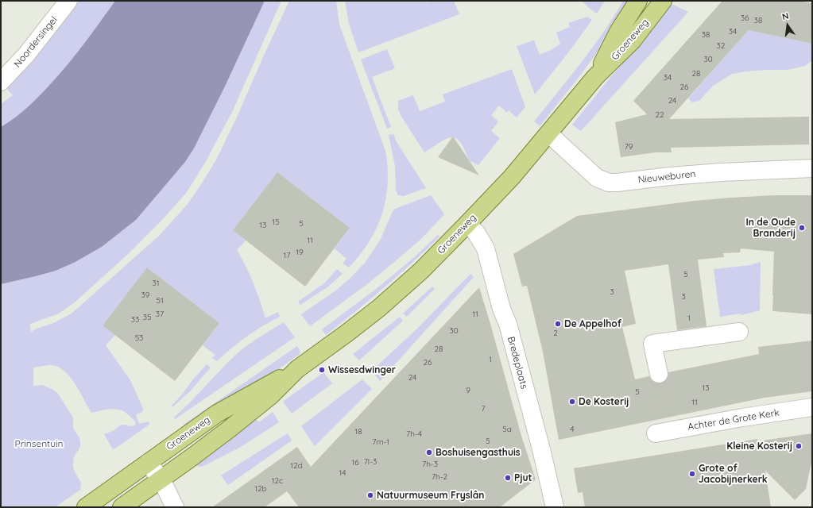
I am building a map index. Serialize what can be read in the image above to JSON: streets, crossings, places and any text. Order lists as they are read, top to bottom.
{
  "streets": {
    "main road": ["Groeneweg"],
    "street": [
      "Noordersingel",
      "Nieuweburen",
      "Bredeplaats",
      "Achter de Grote Kerk"
    ]
  },
  "crossings": [
    ["Groeneweg", "Nieuweburen"],
    ["Groeneweg", "Bredeplaats"]
  ],
  "parks": ["Prinsentuin"],
  "places": [
    "In de Oude Branderij",
    "De Appelhof",
    "Wissesdwinger",
    "De Kosterij",
    "Kleine Kosterij",
    "Boshuisengasthuis",
    "Grote of Jacobijnerkerk",
    "Pjut",
    "Natuurmuseum Fryslân"
  ],
  "house_numbers": [
    "36",
    "38",
    "34",
    "38",
    "32",
    "30",
    "28",
    "34",
    "26",
    "24",
    "22",
    "79",
    "15",
    "5",
    "13",
    "11",
    "19",
    "17",
    "5",
    "31",
    "3",
    "39",
    "3",
    "51",
    "37",
    "11",
    "35",
    "1",
    "33",
    "30",
    "2",
    "53",
    "28",
    "1",
    "26",
    "24",
    "13",
    "9",
    "5",
    "11",
    "7",
    "5a",
    "4",
    "18",
    "7h-4",
    "5",
    "7m-1",
    "7l-3",
    "16",
    "7h-3",
    "12d",
    "14",
    "7h-2",
    "12c",
    "12b"
  ],
  "north": "top"
}
